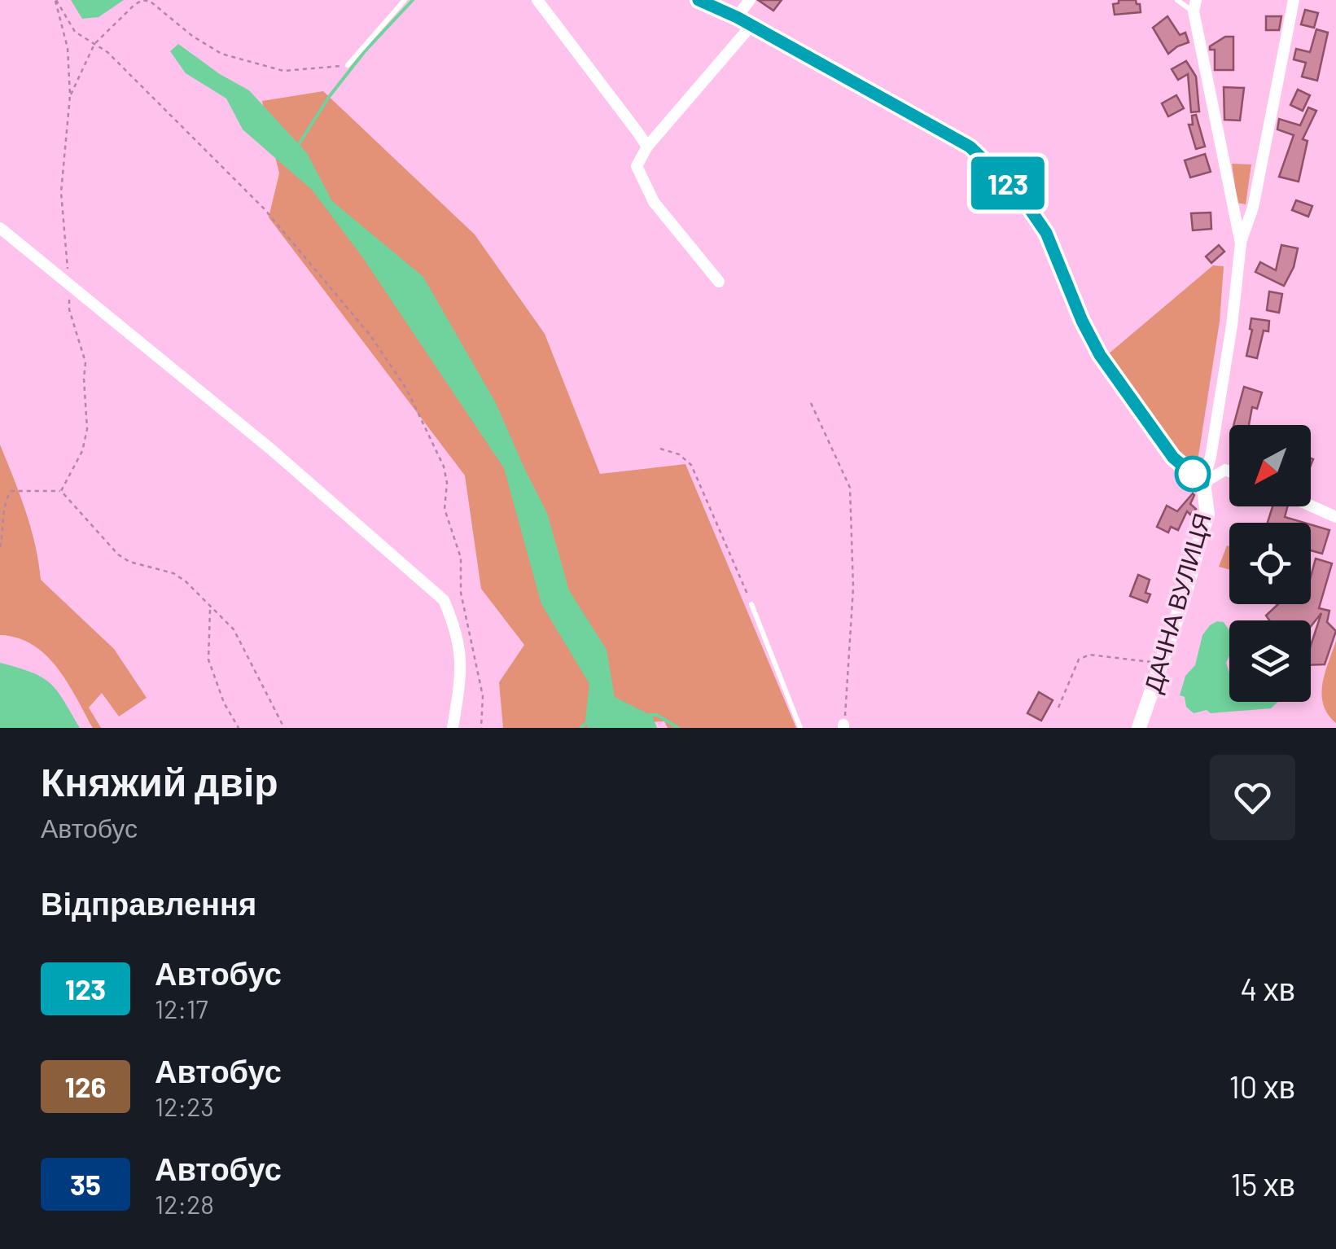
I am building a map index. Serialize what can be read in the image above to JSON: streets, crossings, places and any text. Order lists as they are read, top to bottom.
{
  "streets": {
    "street": ["ДАЧНА ВУЛИЦЯ"]
  },
  "lines": ["bus line 123"],
  "north": "bottom left",
  "page": {
    "on_map": "123",
    "heading": [
      ["Княжий двір", "Автобус"],
      "Відправлення"
    ],
    "list": [
      {
        "mark": "123",
        "name": "Автобус",
        "note": "12:17",
        "value": "4 хв"
      },
      {
        "mark": "126",
        "name": "Автобус",
        "note": "12:23",
        "value": "10 хв"
      },
      {
        "mark": "35",
        "name": "Автобус",
        "note": "12:28",
        "value": "15 хв"
      }
    ]
  }
}
